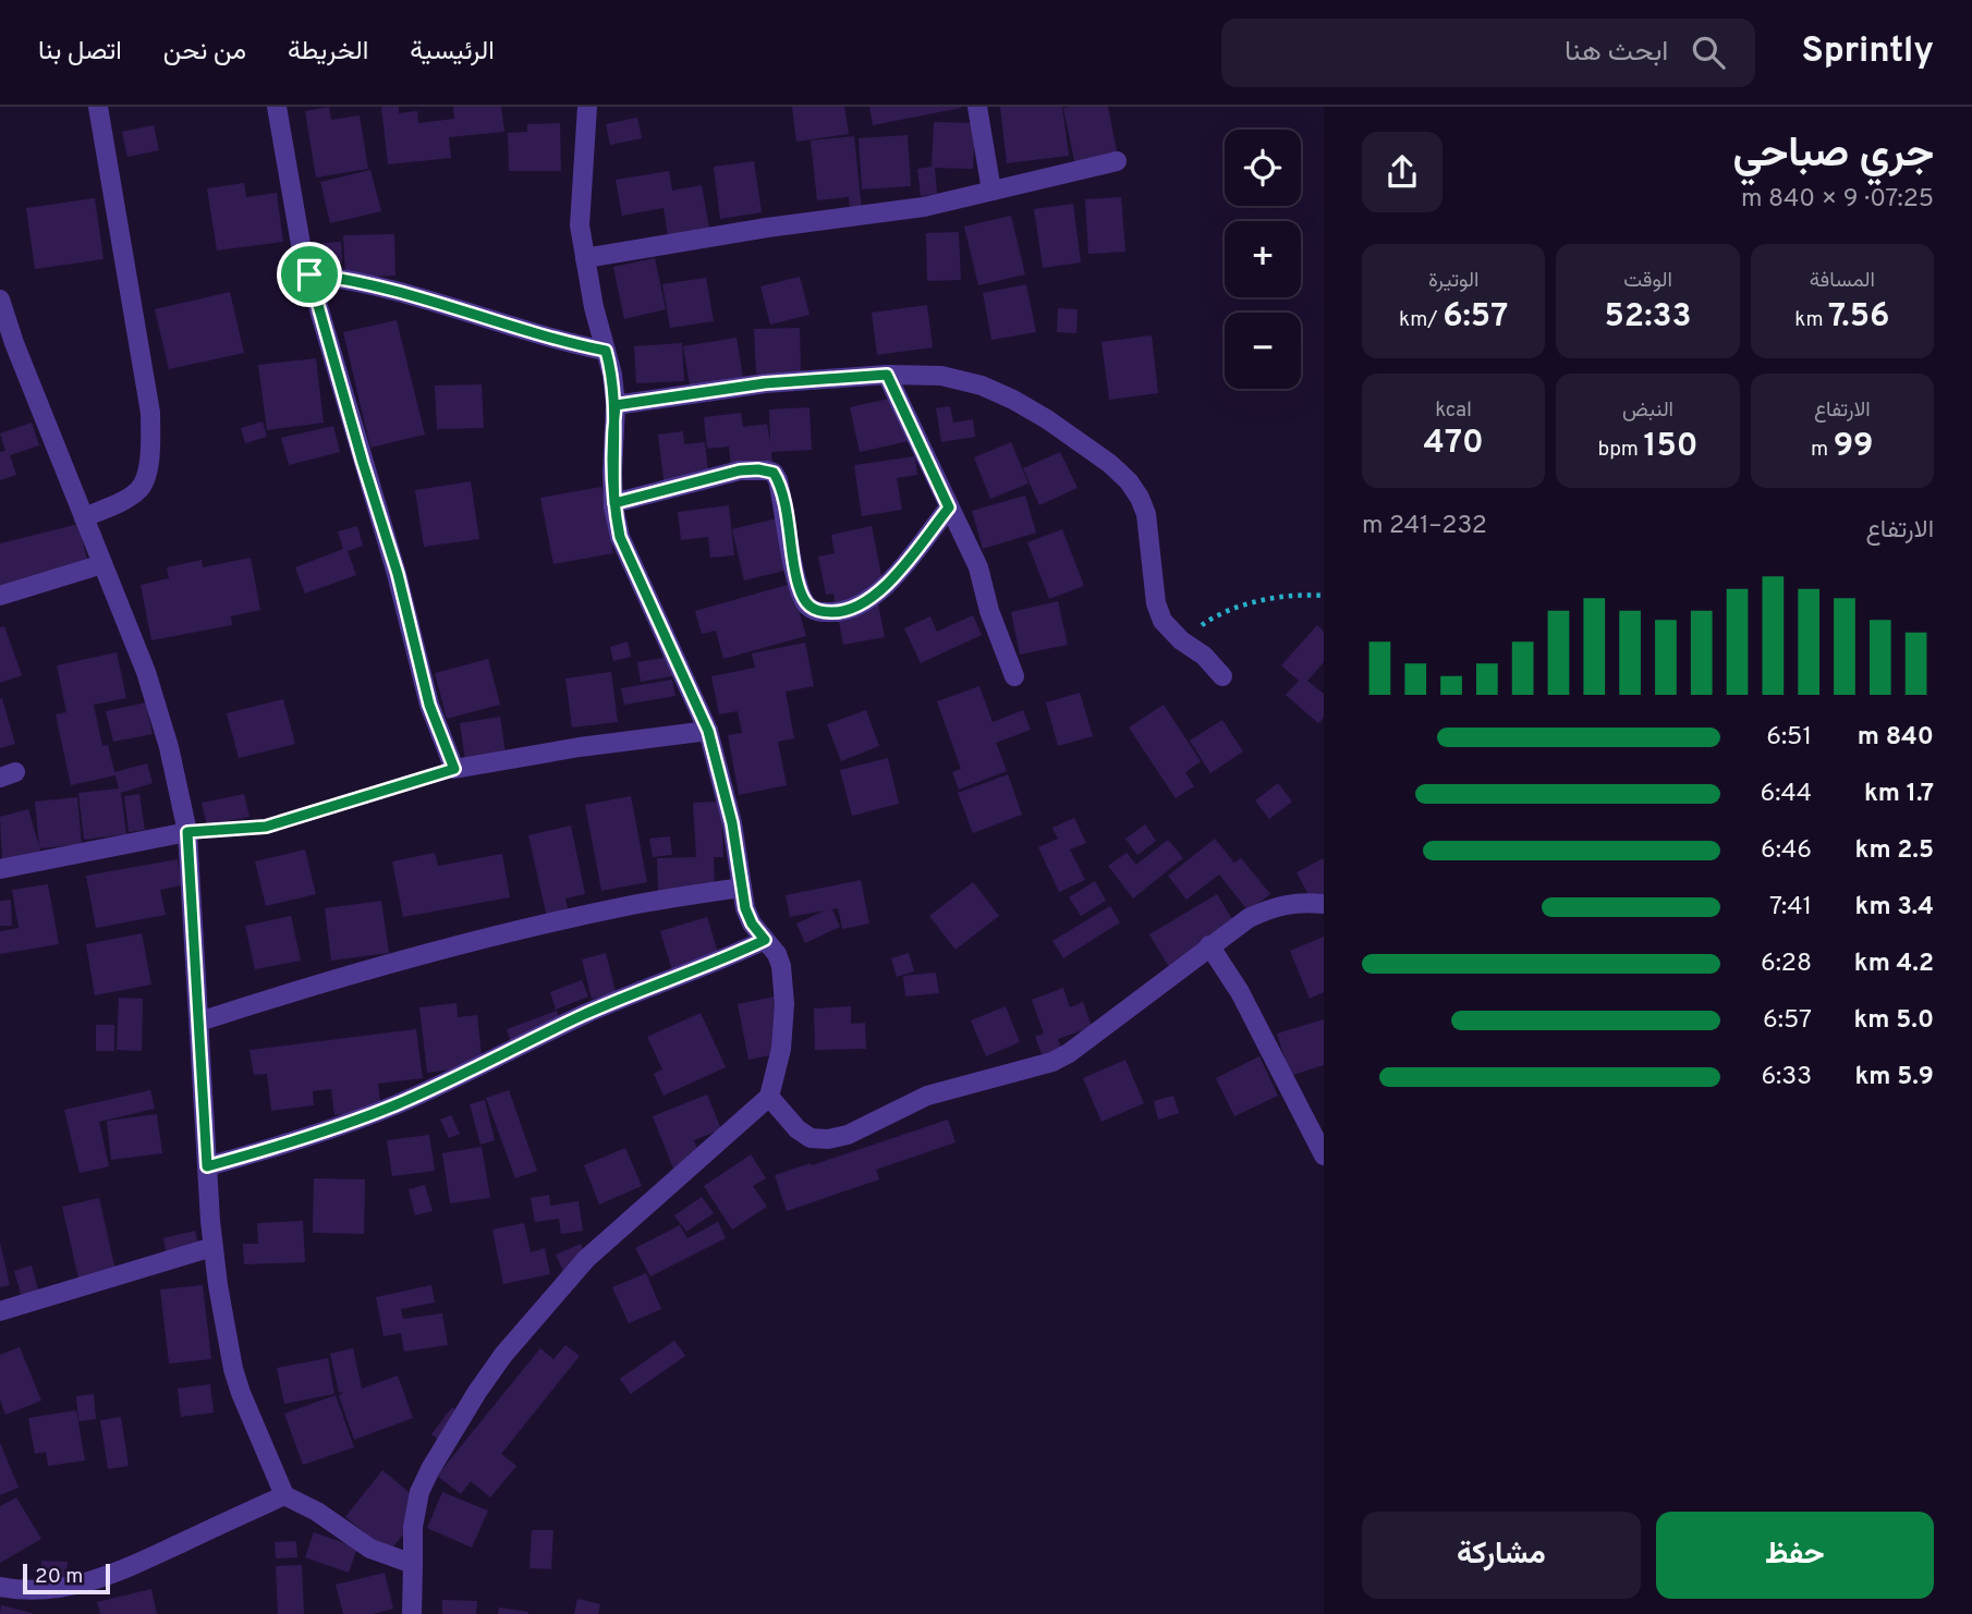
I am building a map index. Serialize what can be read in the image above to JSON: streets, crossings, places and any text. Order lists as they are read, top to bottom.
{
  "scale_bar": "20 m",
  "page": {
    "header": "Sprintly",
    "search": "ابحث هنا",
    "nav": [
      "الرئيسية",
      "الخريطة",
      "من نحن",
      "اتصل بنا"
    ],
    "heading": ["جري صباحي", "07:25 · 9 × 840 m"],
    "map_buttons": ["+", "−"],
    "stats": [
      ["المسافة", "7.56 km"],
      ["الوقت", "52:33"],
      ["الوتيرة", "6:57 /km"],
      ["الارتفاع", "99 m"],
      ["النبض", "150 bpm"],
      ["kcal", "470"]
    ],
    "chart": ["الارتفاع", "232–241 m"],
    "list": [
      {
        "name": "840 m",
        "note": "6:51"
      },
      {
        "name": "1.7 km",
        "note": "6:44"
      },
      {
        "name": "2.5 km",
        "note": "6:46"
      },
      {
        "name": "3.4 km",
        "note": "7:41"
      },
      {
        "name": "4.2 km",
        "note": "6:28"
      },
      {
        "name": "5.0 km",
        "note": "6:57"
      },
      {
        "name": "5.9 km",
        "note": "6:33"
      }
    ],
    "buttons": ["حفظ", "مشاركة"],
    "scale": "20 m"
  }
}
